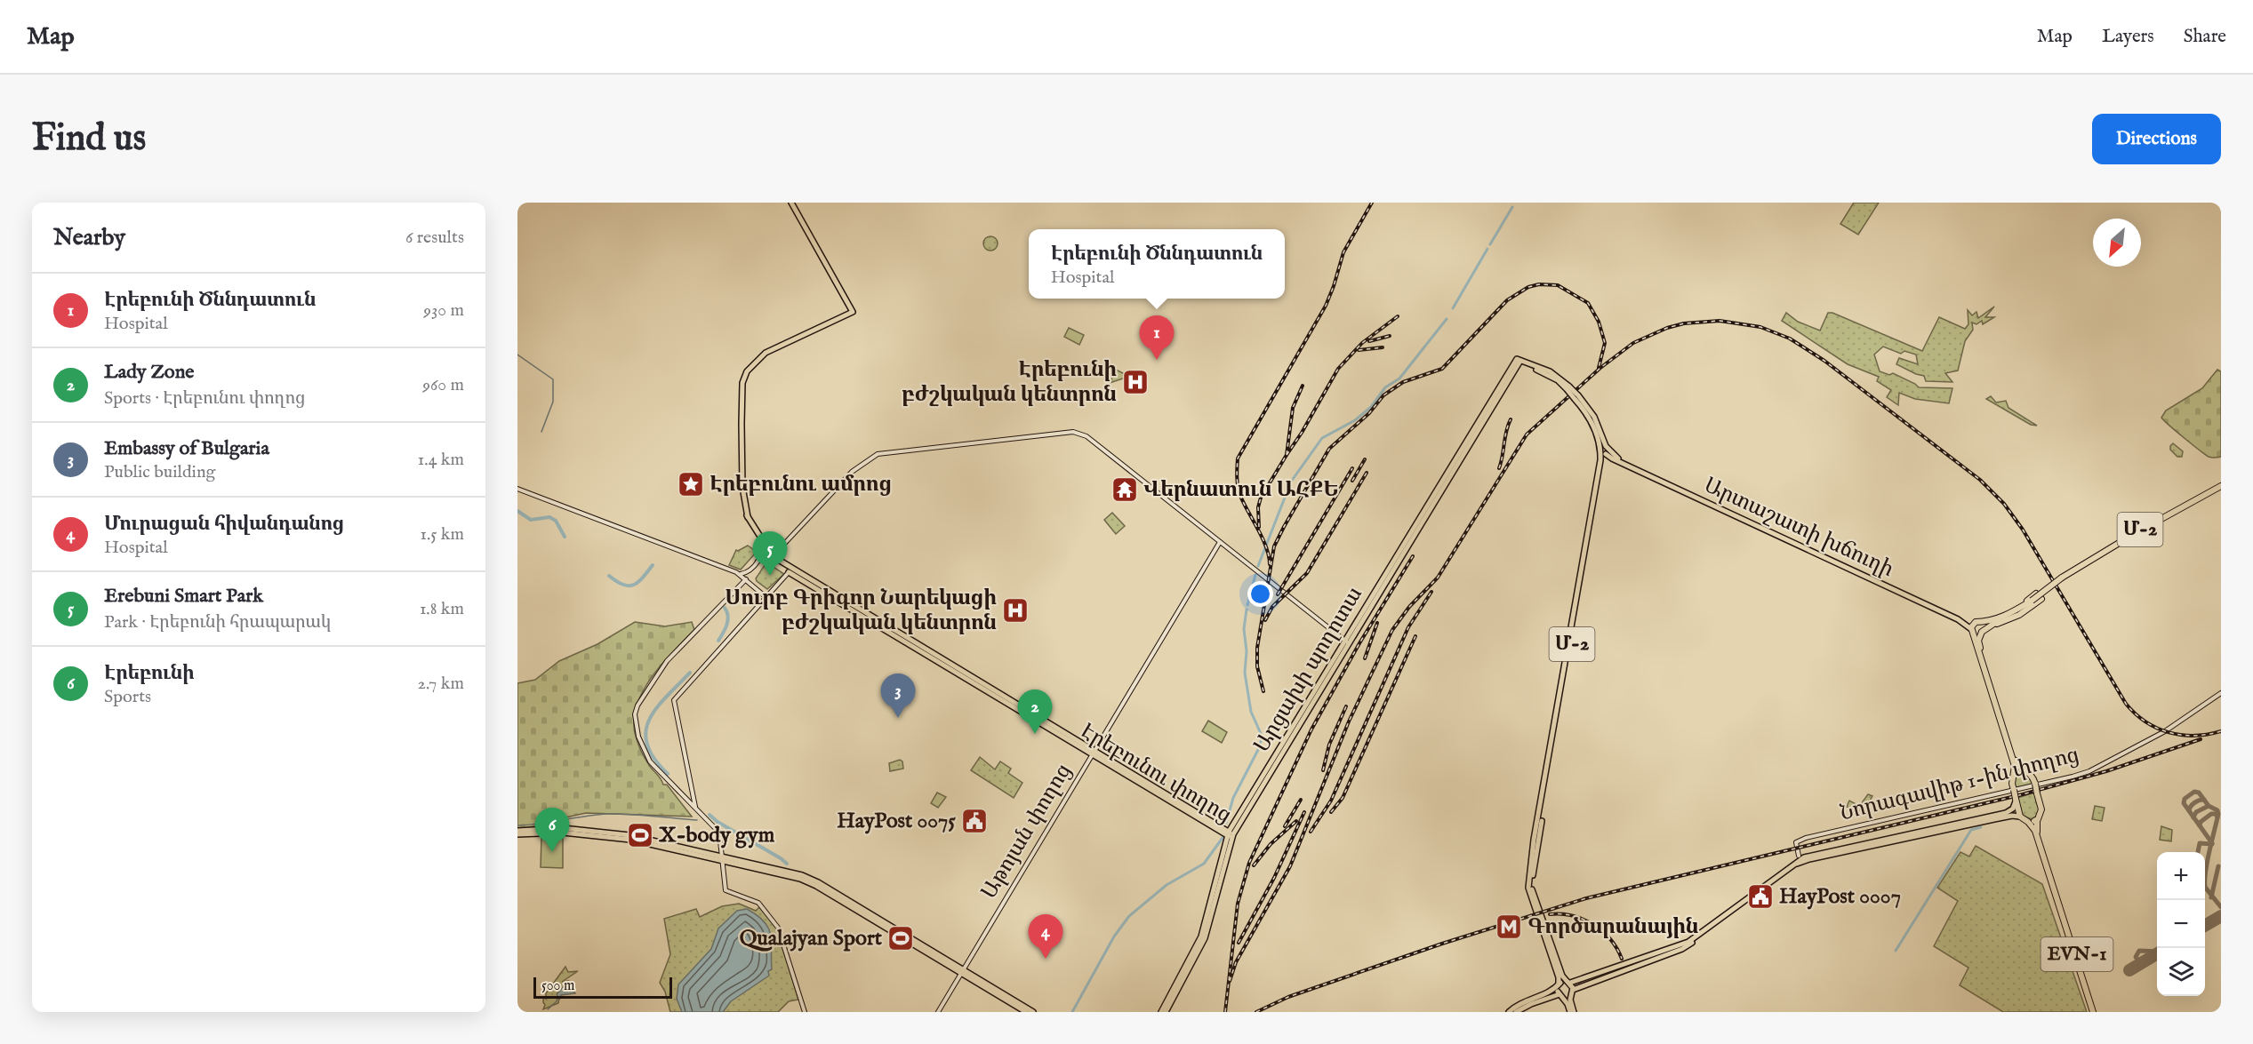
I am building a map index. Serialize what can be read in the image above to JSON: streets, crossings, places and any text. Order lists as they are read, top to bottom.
{
  "streets": {
    "highway": ["Արտաշատի խճուղի", "Մ-2", "EVN-1"],
    "main road": [
      "Արցախի պողոտա",
      "Էրեբունու փողոց",
      "Նորագավիթ 1-ին փողոց",
      "Աթոյան փողոց"
    ]
  },
  "crossings": [
    ["Արտաշատի խճուղի", "Մ-2"],
    ["Արցախի պողոտա", "Էրեբունու փողոց"],
    ["Էրեբունու փողոց", "Աթոյան փողոց"]
  ],
  "places": {
    "hospital": ["Էրեբունի բժշկական կենտրոն", "Սուրբ Գրիգոր Նարեկացի բժշկական կենտրոն"],
    "place": ["Էրեբունու ամրոց"],
    "temple": ["Վերնատուն ԱՀՔԵ"],
    "public building": ["HayPost 0075", "HayPost 0007"],
    "sports": ["X-body gym", "Qualajyan Sport"],
    "metro station": ["Գործարանային"]
  },
  "scale_bar": "500 m",
  "north": "bottom left",
  "page": {
    "header": "Map",
    "nav": ["Map", "Layers", "Share"],
    "buttons": "Directions",
    "title": "Find us",
    "heading": ["Nearby", "6 results"],
    "popup": ["Էրեբունի Ծննդատուն", "Hospital"],
    "list": [
      {
        "mark": "1",
        "name": "Էրեբունի Ծննդատուն",
        "note": "Hospital",
        "value": "930 m"
      },
      {
        "mark": "2",
        "name": "Lady Zone",
        "note": "Sports · Էրեբունու փողոց",
        "value": "960 m"
      },
      {
        "mark": "3",
        "name": "Embassy of Bulgaria",
        "note": "Public building",
        "value": "1.4 km"
      },
      {
        "mark": "4",
        "name": "Մուրացան հիվանդանոց",
        "note": "Hospital",
        "value": "1.5 km"
      },
      {
        "mark": "5",
        "name": "Erebuni Smart Park",
        "note": "Park · Էրեբունի հրապարակ",
        "value": "1.8 km"
      },
      {
        "mark": "6",
        "name": "Էրեբունի",
        "note": "Sports",
        "value": "2.7 km"
      }
    ],
    "pins": [
      "1",
      "5",
      "3",
      "2",
      "6",
      "4"
    ],
    "map_buttons": ["+", "−"],
    "scale": "500 m"
  }
}
